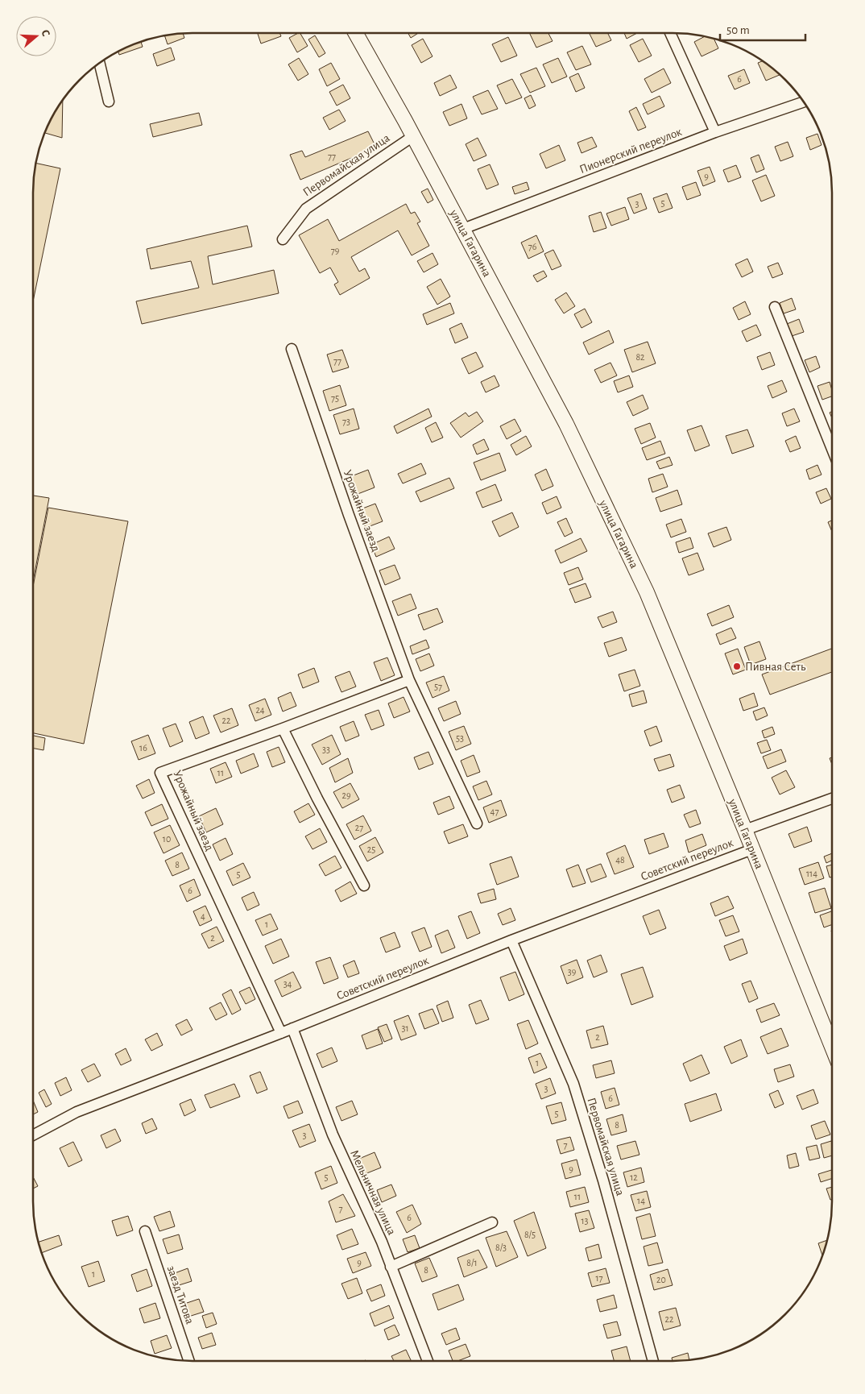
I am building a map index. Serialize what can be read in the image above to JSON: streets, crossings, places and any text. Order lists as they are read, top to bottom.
{
  "streets": {
    "main road": ["улица Гагарина"],
    "street": [
      "Пионерский переулок",
      "Первомайская улица",
      "Урожайный заезд",
      "Советский переулок",
      "Мельничная улица",
      "заезд Титова"
    ]
  },
  "crossings": [
    ["Пионерский переулок", "улица Гагарина"],
    ["Первомайская улица", "улица Гагарина"],
    ["Первомайская улица", "Советский переулок"],
    ["улица Гагарина", "Советский переулок"],
    ["Урожайный заезд", "Советский переулок"],
    ["Советский переулок", "Мельничная улица"]
  ],
  "places": ["Пивная Сеть"],
  "house_numbers": [
    "6",
    "77",
    "9",
    "5",
    "3",
    "76",
    "79",
    "82",
    "77",
    "75",
    "73",
    "57",
    "24",
    "22",
    "53",
    "16",
    "33",
    "11",
    "29",
    "47",
    "27",
    "10",
    "25",
    "48",
    "8",
    "114",
    "5",
    "6",
    "4",
    "1",
    "2",
    "39",
    "34",
    "31",
    "2",
    "1",
    "3",
    "6",
    "5",
    "8",
    "3",
    "7",
    "9",
    "5",
    "12",
    "11",
    "14",
    "7",
    "6",
    "13",
    "8/5",
    "8/3",
    "9",
    "8/1",
    "8",
    "1",
    "17",
    "20",
    "22"
  ],
  "scale_bar": "50 m",
  "north": "right"
}
